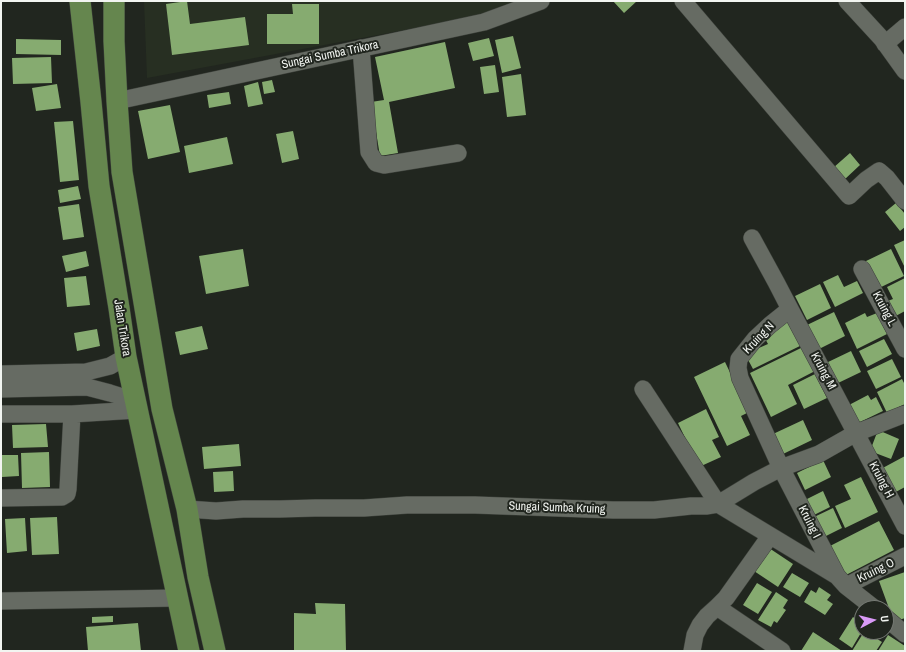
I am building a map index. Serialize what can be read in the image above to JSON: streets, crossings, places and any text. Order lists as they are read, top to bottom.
{
  "streets": {
    "main road": ["Jalan Trikora"],
    "street": [
      "Sungai Sumba Trikora",
      "Kruing L",
      "Kruing N",
      "Kruing M",
      "Kruing H",
      "Sungai Sumba Kruing",
      "Kruing I",
      "Kruing O"
    ]
  },
  "crossings": [
    ["Sungai Sumba Trikora", "Jalan Trikora"],
    ["Jalan Trikora", "Sungai Sumba Kruing"],
    ["Kruing N", "Kruing M"],
    ["Kruing N", "Sungai Sumba Kruing"],
    ["Kruing N", "Kruing I"],
    ["Kruing M", "Kruing H"],
    ["Kruing M", "Sungai Sumba Kruing"],
    ["Kruing H", "Sungai Sumba Kruing"],
    ["Sungai Sumba Kruing", "Kruing I"],
    ["Kruing I", "Kruing O"]
  ],
  "north": "right"
}
